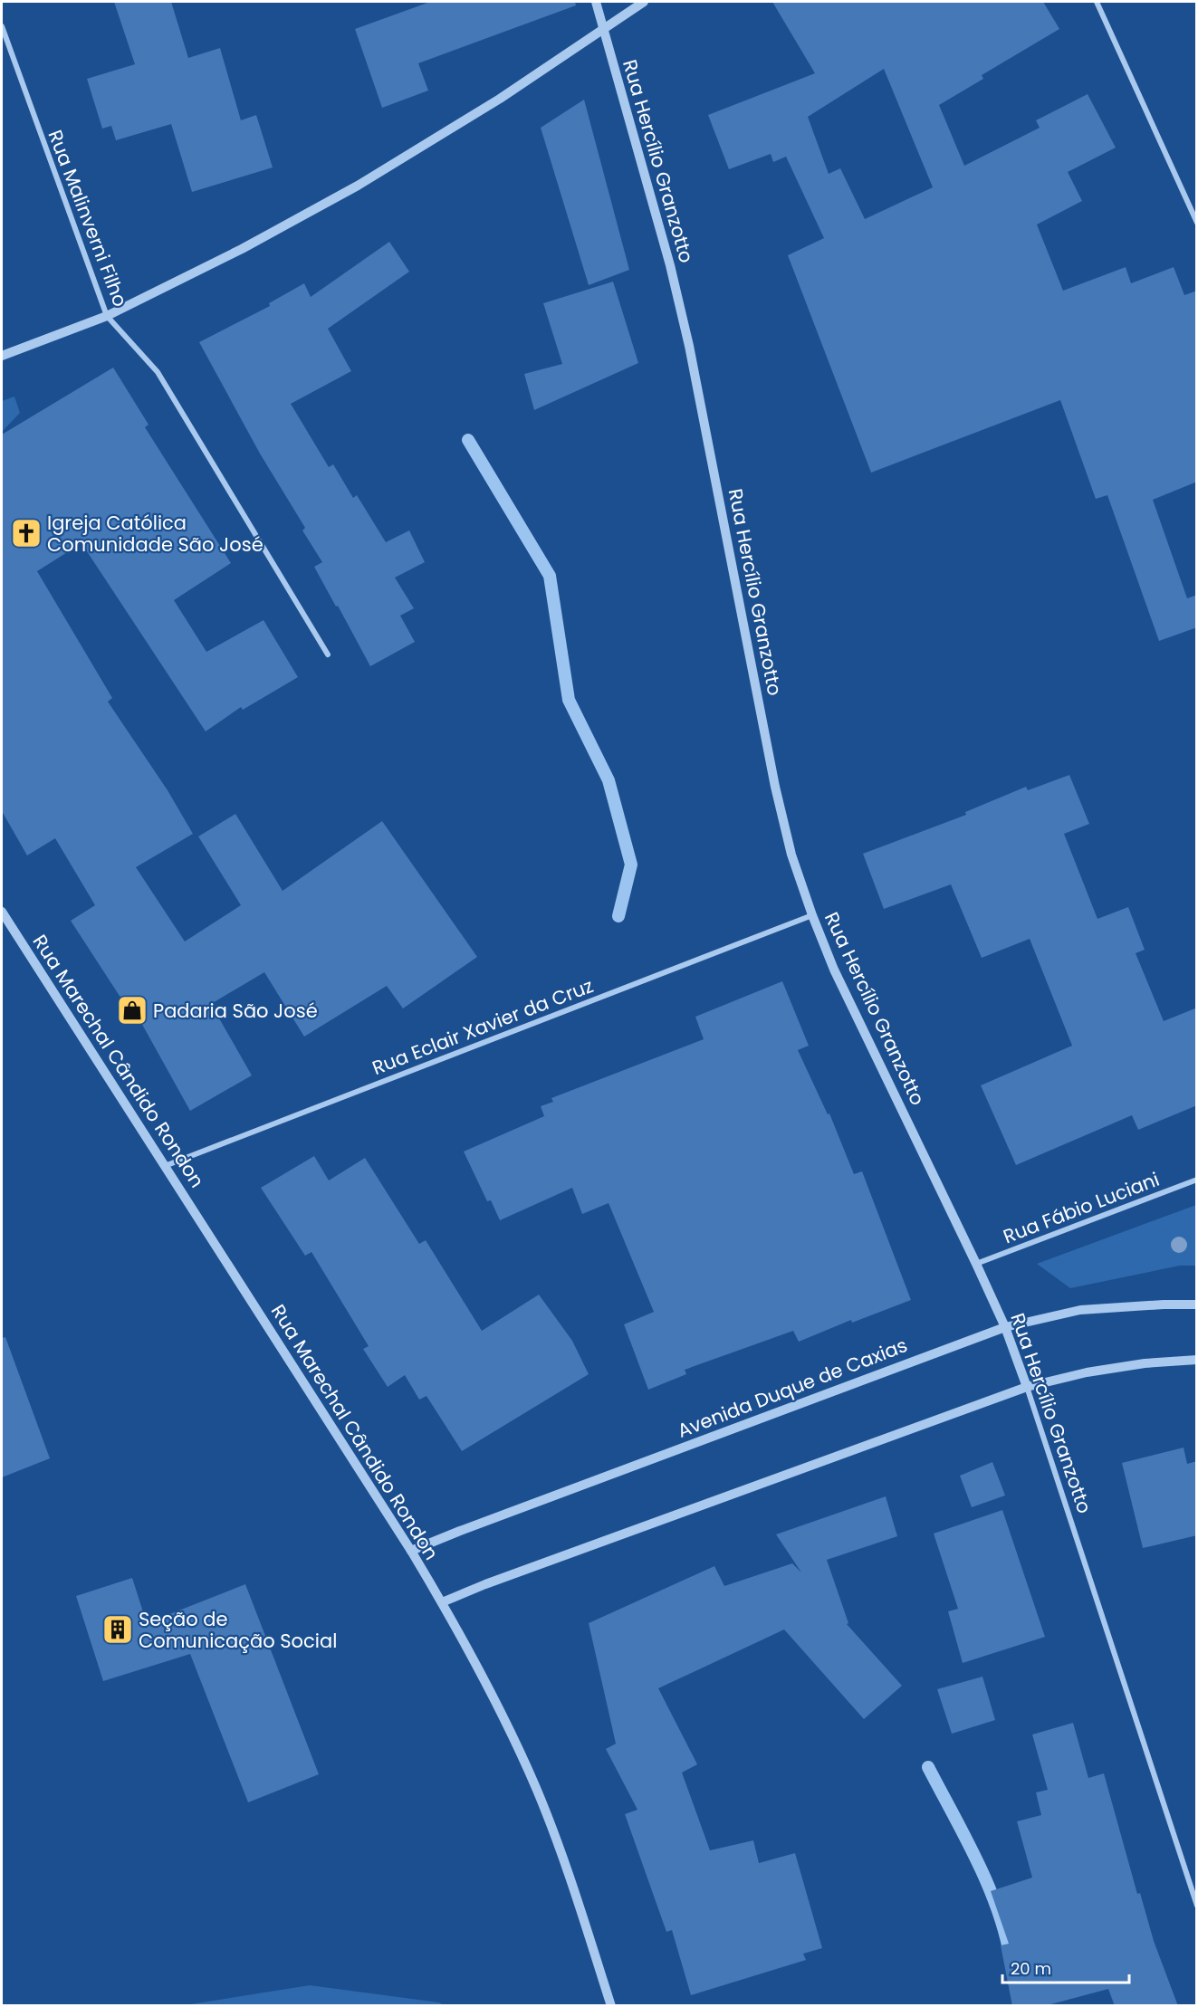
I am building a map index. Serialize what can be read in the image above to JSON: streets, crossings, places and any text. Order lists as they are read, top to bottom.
{
  "streets": {
    "street": [
      "Rua Hercílio Granzotto",
      "Rua Malinverni Filho",
      "Rua Eclair Xavier da Cruz",
      "Rua Marechal Cândido Rondon",
      "Rua Fábio Luciani",
      "Avenida Duque de Caxias"
    ]
  },
  "crossings": [
    ["Rua Hercílio Granzotto", "Rua Eclair Xavier da Cruz"],
    ["Rua Hercílio Granzotto", "Rua Fábio Luciani"],
    ["Rua Hercílio Granzotto", "Avenida Duque de Caxias"],
    ["Rua Eclair Xavier da Cruz", "Rua Marechal Cândido Rondon"],
    ["Rua Marechal Cândido Rondon", "Avenida Duque de Caxias"]
  ],
  "places": {
    "church": ["Igreja Católica Comunidade São José"],
    "shop": ["Padaria São José"],
    "building": ["Seção de Comunicação Social"]
  },
  "scale_bar": "20 m"
}
